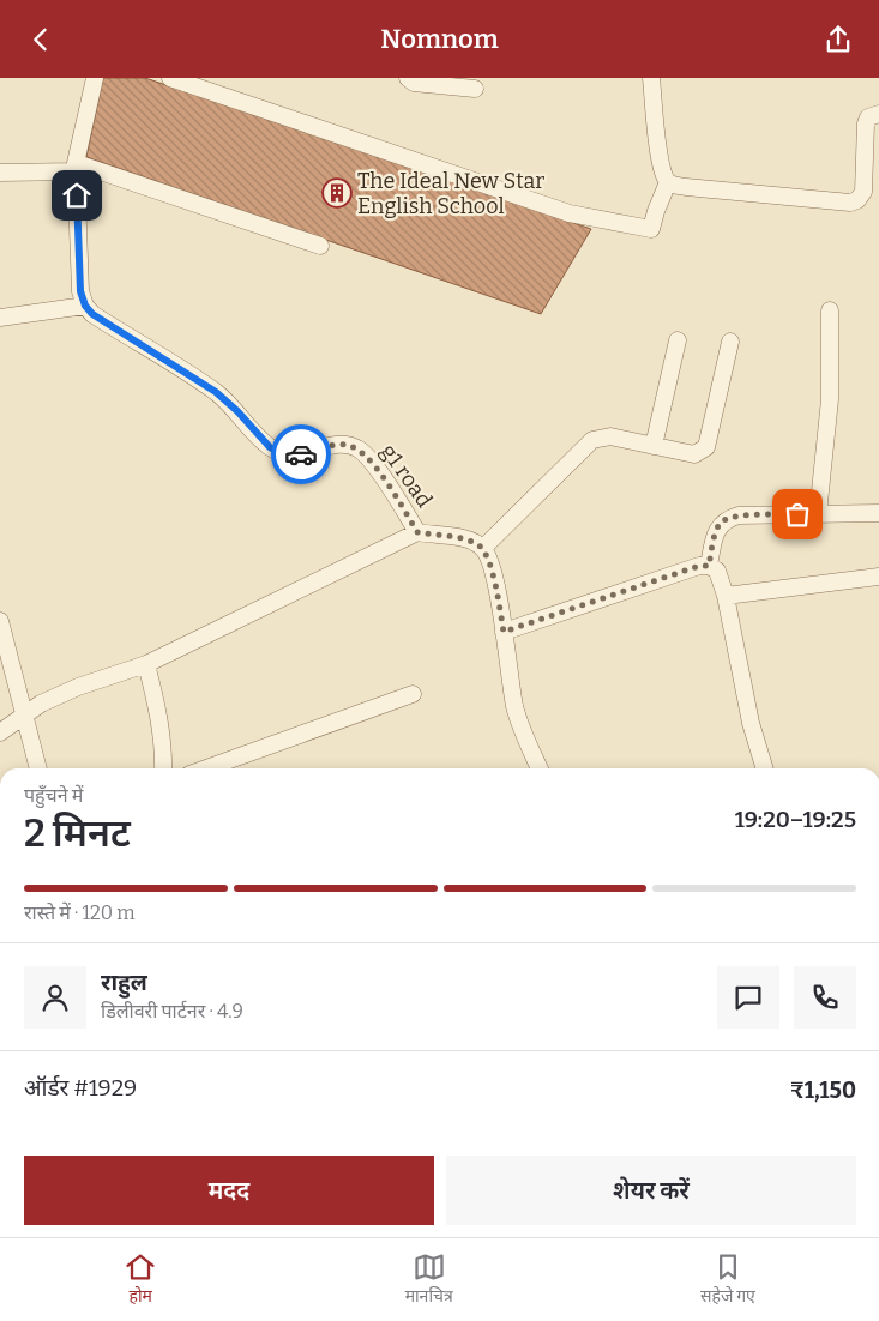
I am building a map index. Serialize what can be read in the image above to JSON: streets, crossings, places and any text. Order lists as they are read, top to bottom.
{
  "streets": {
    "street": ["g1 road"]
  },
  "places": {
    "building": ["The Ideal New Star English School"]
  },
  "page": {
    "header": "Nomnom",
    "heading": ["2 मिनट", "पहुँचने में", "19:20–19:25"],
    "panel": [
      "राहुल",
      "डिलीवरी पार्टनर · 4.9",
      "ऑर्डर #1929",
      "₹1,150"
    ],
    "bar": "रास्ते में · 120 m",
    "buttons": ["मदद", "शेयर करें"],
    "tabs": ["होम", "मानचित्र", "सहेजे गए"]
  }
}
